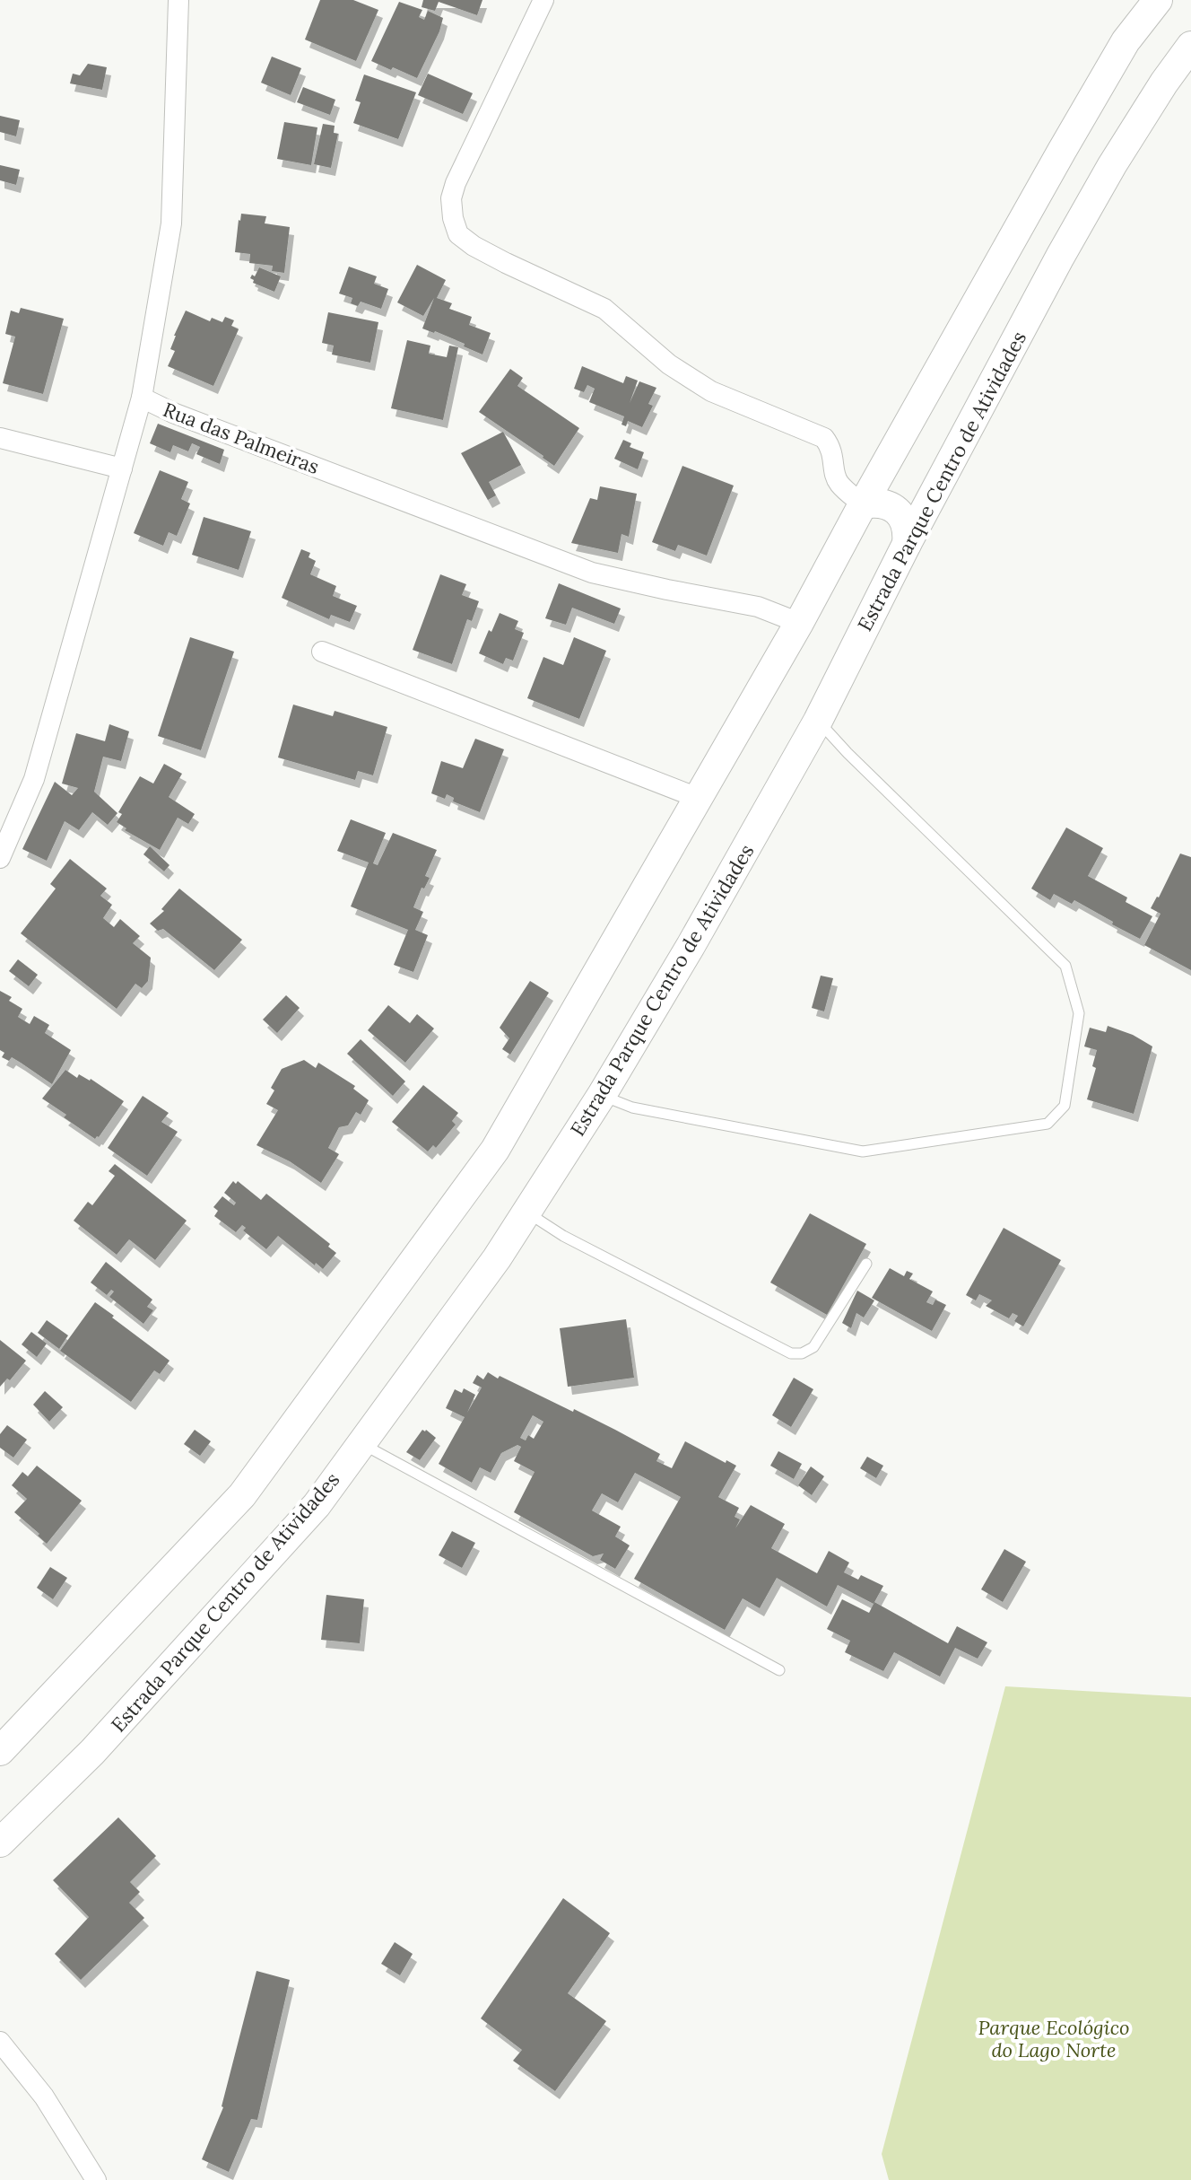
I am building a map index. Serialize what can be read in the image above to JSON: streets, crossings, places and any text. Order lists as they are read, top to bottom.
{
  "streets": {
    "main road": ["Estrada Parque Centro de Atividades"],
    "street": ["Rua das Palmeiras"]
  },
  "parks": ["Parque Ecológico do Lago Norte"]
}
